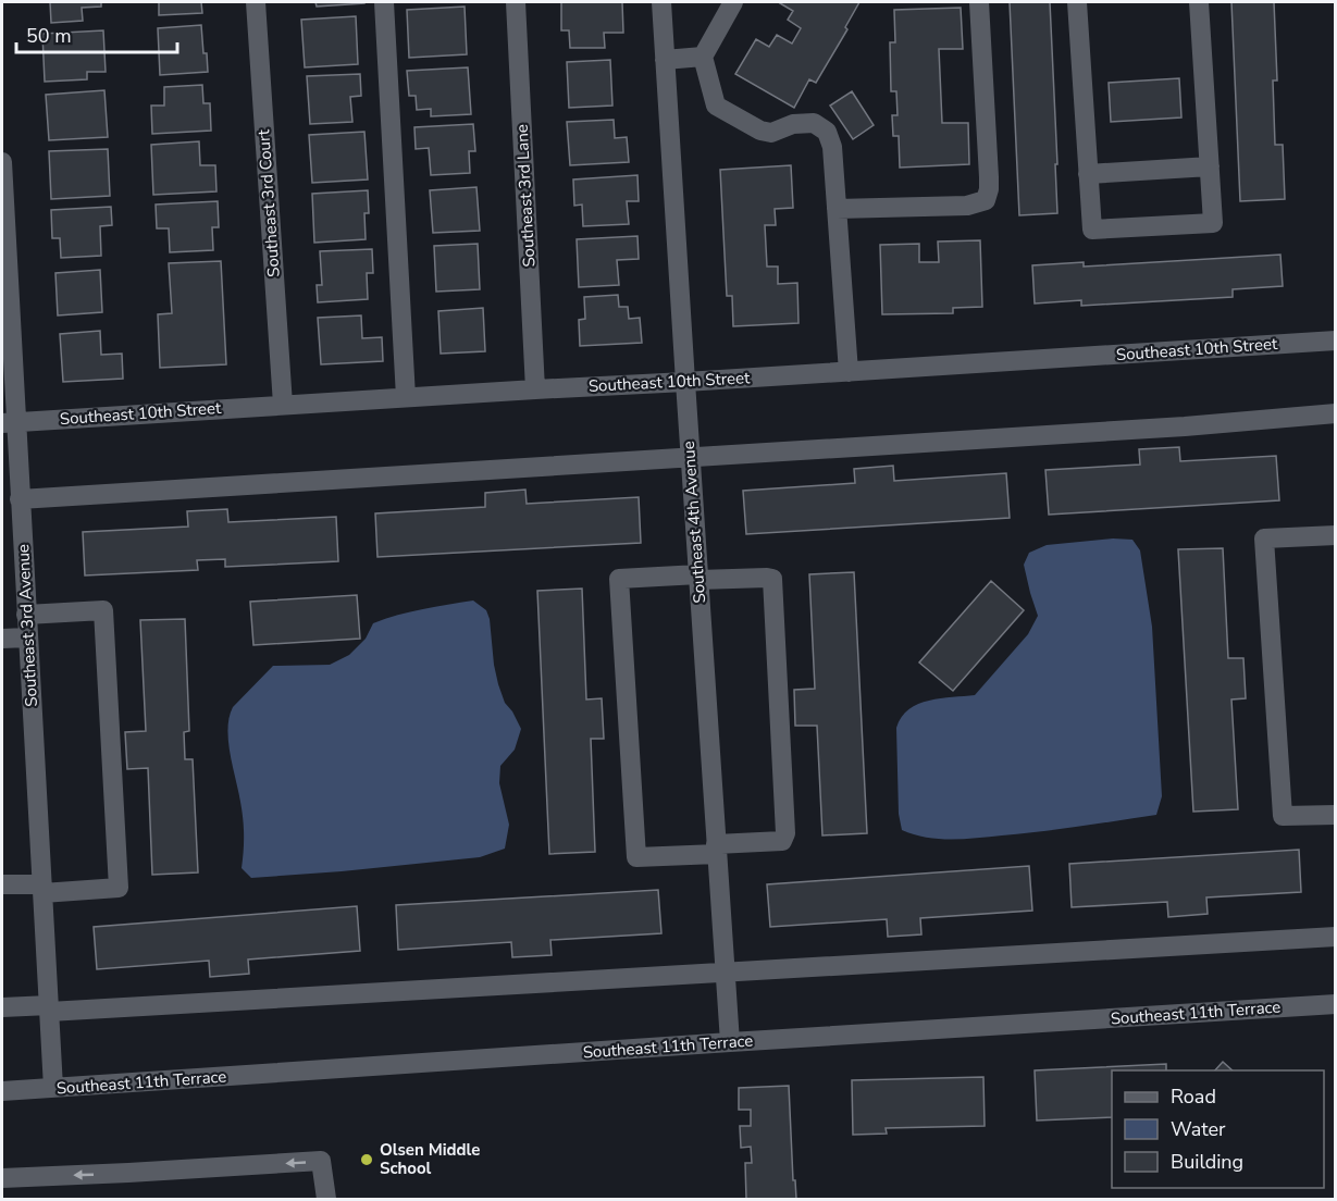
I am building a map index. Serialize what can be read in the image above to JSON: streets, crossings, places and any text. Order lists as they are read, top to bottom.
{
  "streets": {
    "street": [
      "Southeast 3rd Lane",
      "Southeast 3rd Court",
      "Southeast 10th Street",
      "Southeast 4th Avenue",
      "Southeast 3rd Avenue",
      "Southeast 11th Terrace"
    ]
  },
  "crossings": [
    ["Southeast 3rd Lane", "Southeast 10th Street"],
    ["Southeast 3rd Court", "Southeast 10th Street"],
    ["Southeast 10th Street", "Southeast 4th Avenue"],
    ["Southeast 10th Street", "Southeast 3rd Avenue"],
    ["Southeast 4th Avenue", "Southeast 11th Terrace"],
    ["Southeast 3rd Avenue", "Southeast 11th Terrace"]
  ],
  "places": ["Olsen Middle School"],
  "legend": ["Road", "Water", "Building"],
  "scale_bar": "50 m"
}
